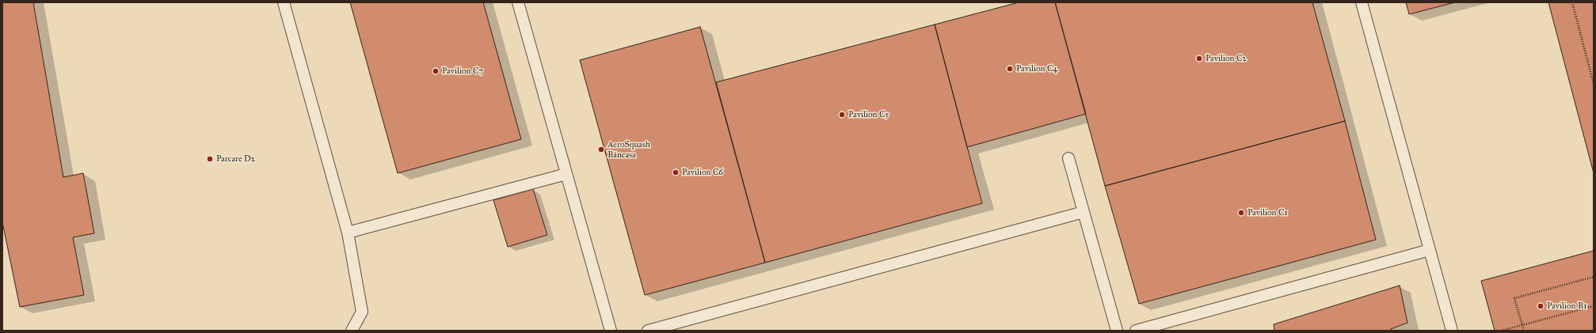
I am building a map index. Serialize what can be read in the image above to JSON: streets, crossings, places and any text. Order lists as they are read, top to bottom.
{
  "places": [
    "Pavilion C2",
    "Pavilion C4",
    "Pavilion C7",
    "Pavilion C5",
    "AeroSquash Băneasa",
    "Parcare D2",
    "Pavilion C6",
    "Pavilion C1",
    "Pavilion B1"
  ]
}
